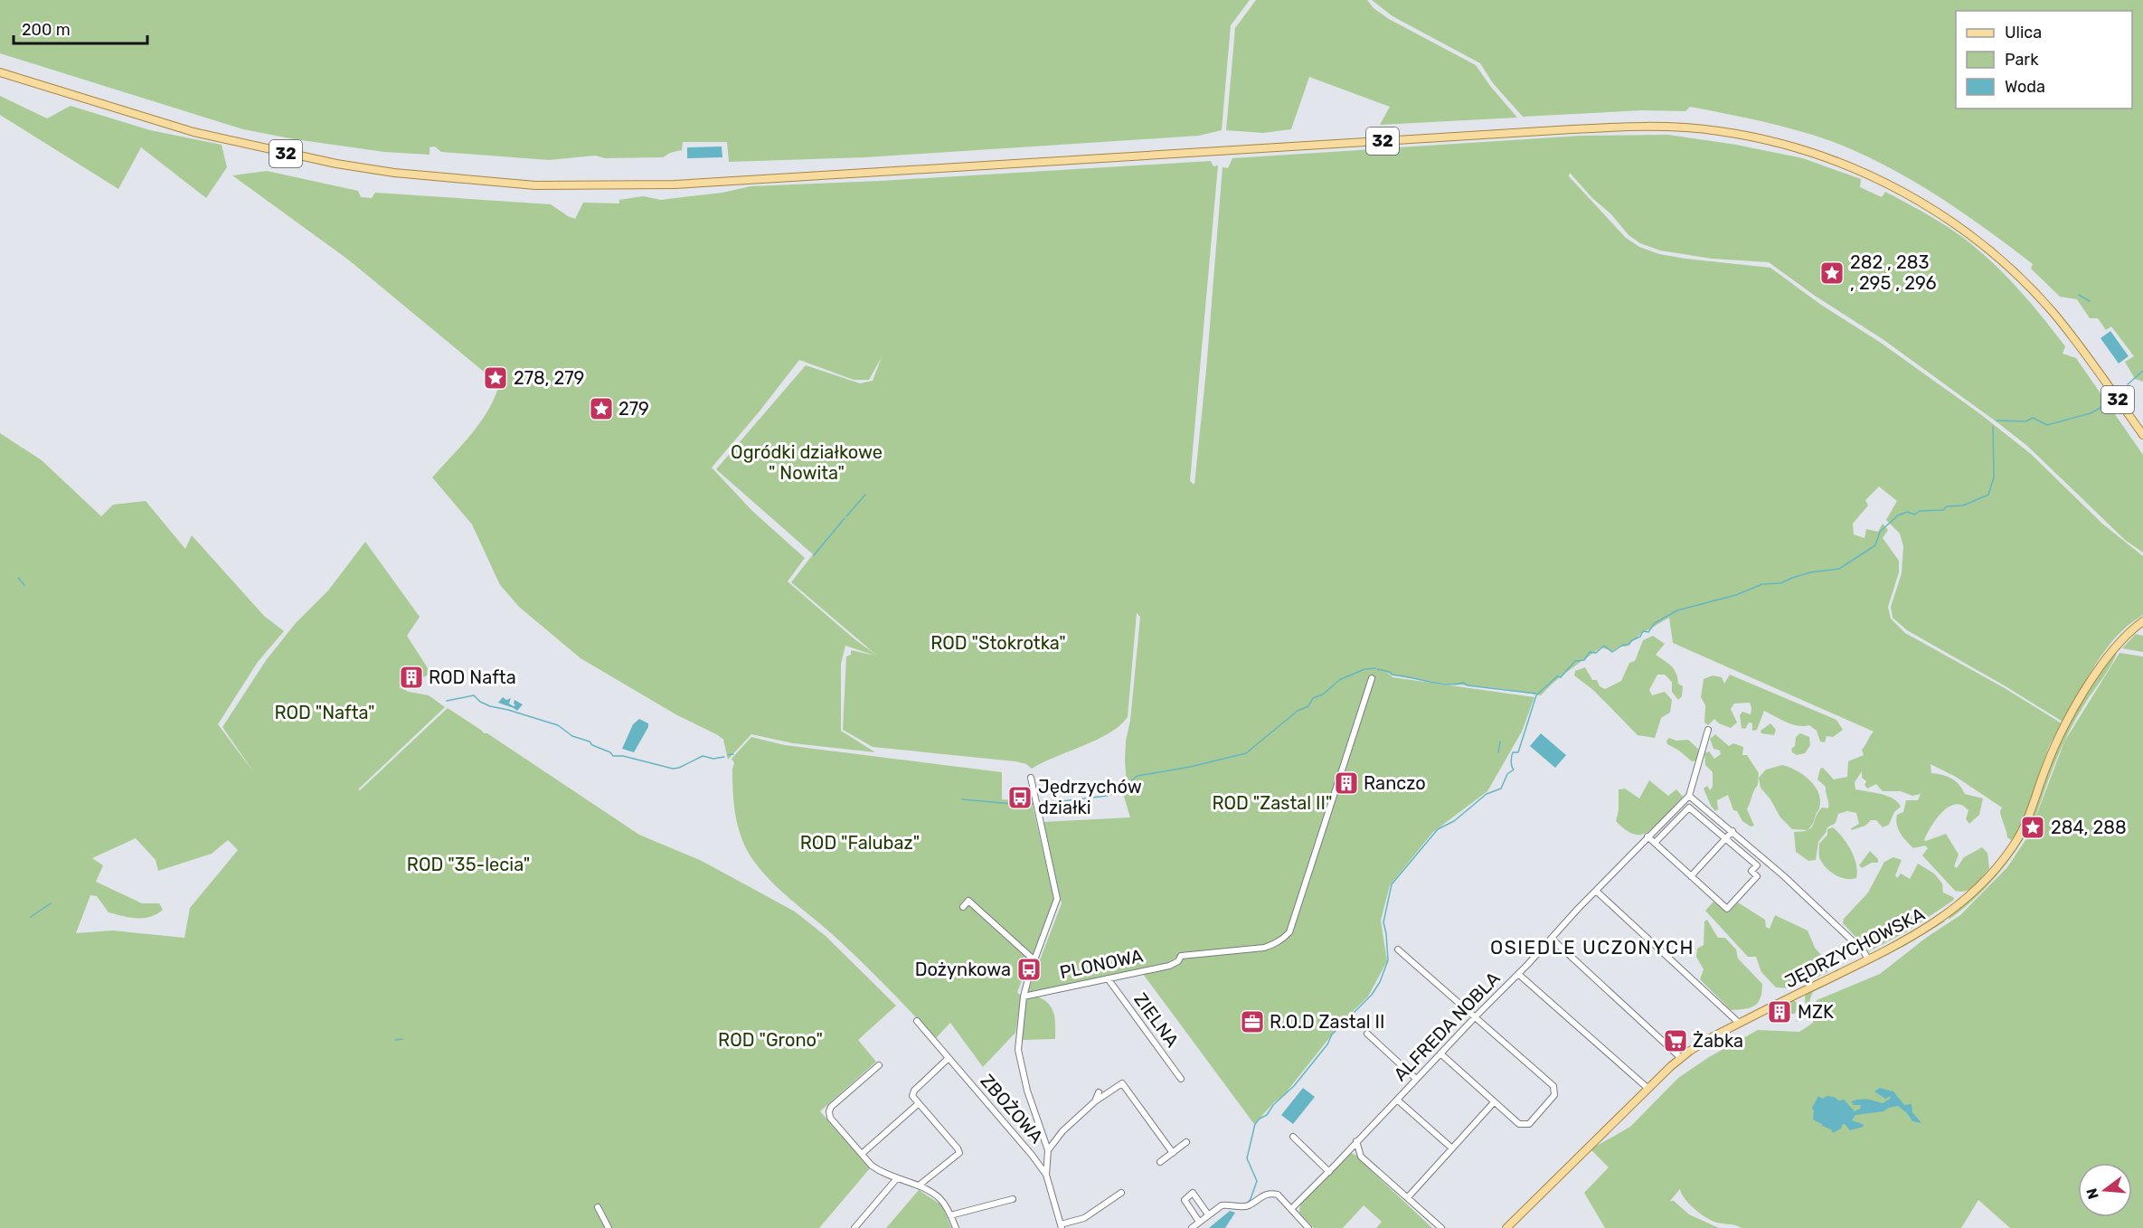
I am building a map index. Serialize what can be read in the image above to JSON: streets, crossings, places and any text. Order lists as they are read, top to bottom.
{
  "streets": {
    "main road": ["32", "JĘDRZYCHOWSKA"],
    "street": [
      "PLONOWA",
      "ZIELNA",
      "ALFREDA NOBLA",
      "ZBOŻOWA"
    ]
  },
  "crossings": [
    ["PLONOWA", "ZIELNA"]
  ],
  "districts": ["OSIEDLE UCZONYCH"],
  "parks": [
    "Ogródki działkowe \" Nowita\"",
    "ROD \"Stokrotka\"",
    "ROD \"Nafta\"",
    "ROD \"Zastal II\"",
    "ROD \"Falubaz\"",
    "ROD \"35-lecia\"",
    "ROD \"Grono\""
  ],
  "places": {
    "place": [
      "282 , 283 , 295 , 296",
      "278, 279",
      "279",
      "284, 288"
    ],
    "building": ["ROD Nafta", "Ranczo", "MZK"],
    "bus stop": ["Jędrzychów działki", "Dożynkowa"],
    "office": ["R.O.D Zastal II"],
    "supermarket": ["Żabka"]
  },
  "legend": ["Ulica", "Park", "Woda"],
  "scale_bar": "200 m",
  "north": "left"
}
